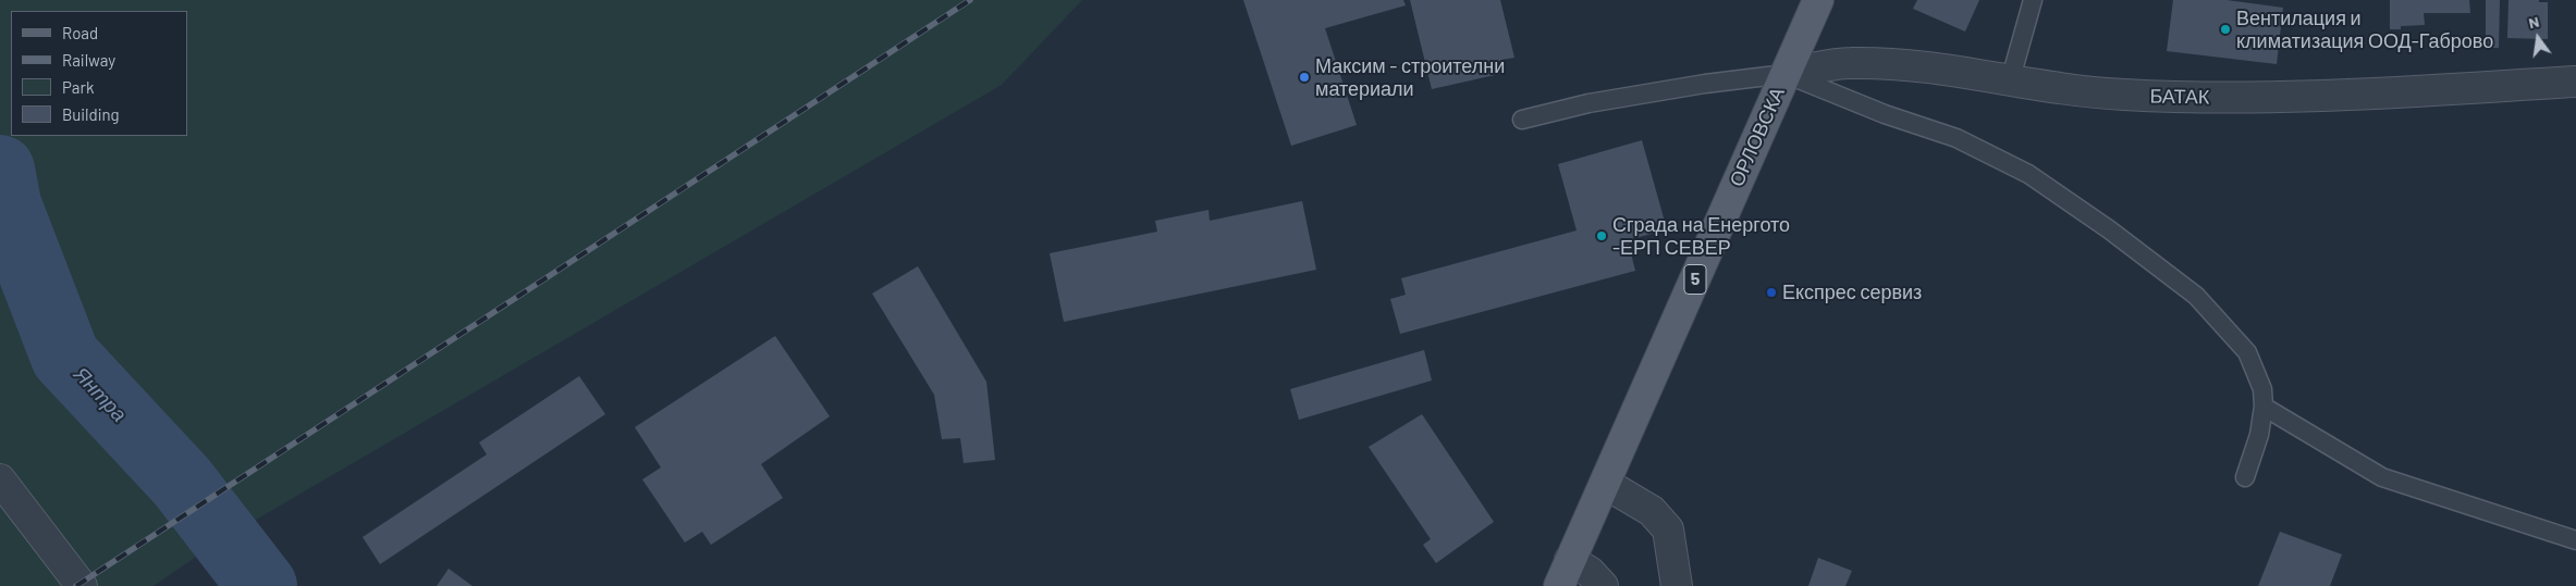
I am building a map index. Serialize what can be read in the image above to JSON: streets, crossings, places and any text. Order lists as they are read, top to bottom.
{
  "streets": {
    "main road": ["ОРЛОВСКА", "5"],
    "street": ["БАТАК"]
  },
  "crossings": [
    ["БАТАК", "ОРЛОВСКА"]
  ],
  "water": ["Янтра"],
  "places": [
    "Вентилация и климатизация ООД-Габрово",
    "Максим - строителни материали",
    "Сграда на Енергото -ЕРП СЕВЕР",
    "Експрес сервиз"
  ],
  "legend": [
    "Road",
    "Railway",
    "Park",
    "Building"
  ],
  "north": "top"
}
